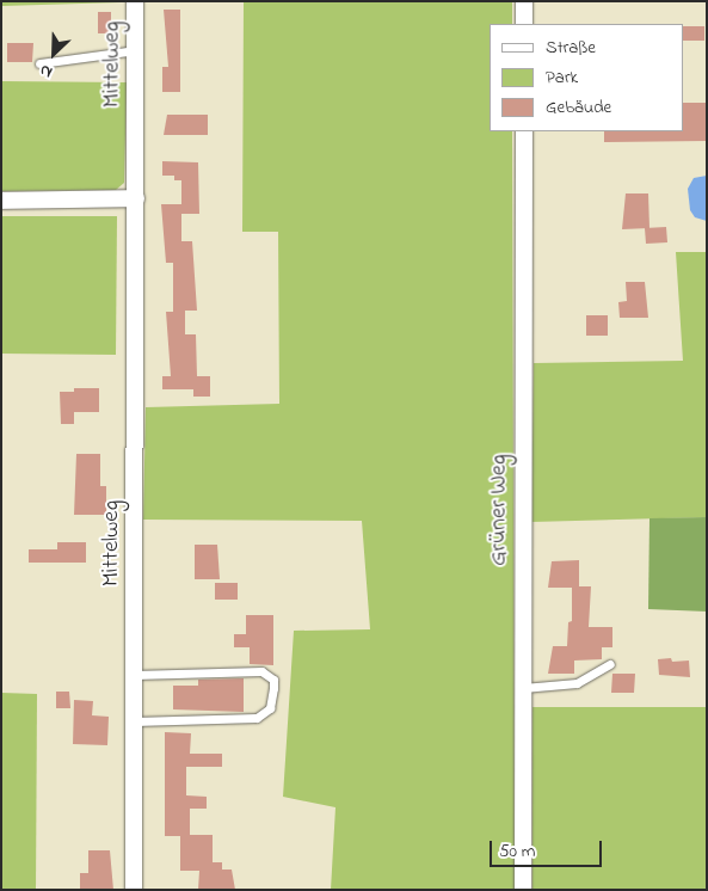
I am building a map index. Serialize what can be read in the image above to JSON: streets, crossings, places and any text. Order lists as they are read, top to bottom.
{
  "streets": {
    "street": ["Mittelweg", "Grüner Weg"]
  },
  "legend": ["Straße", "Park", "Gebäude"],
  "scale_bar": "50 m",
  "north": "bottom left"
}
